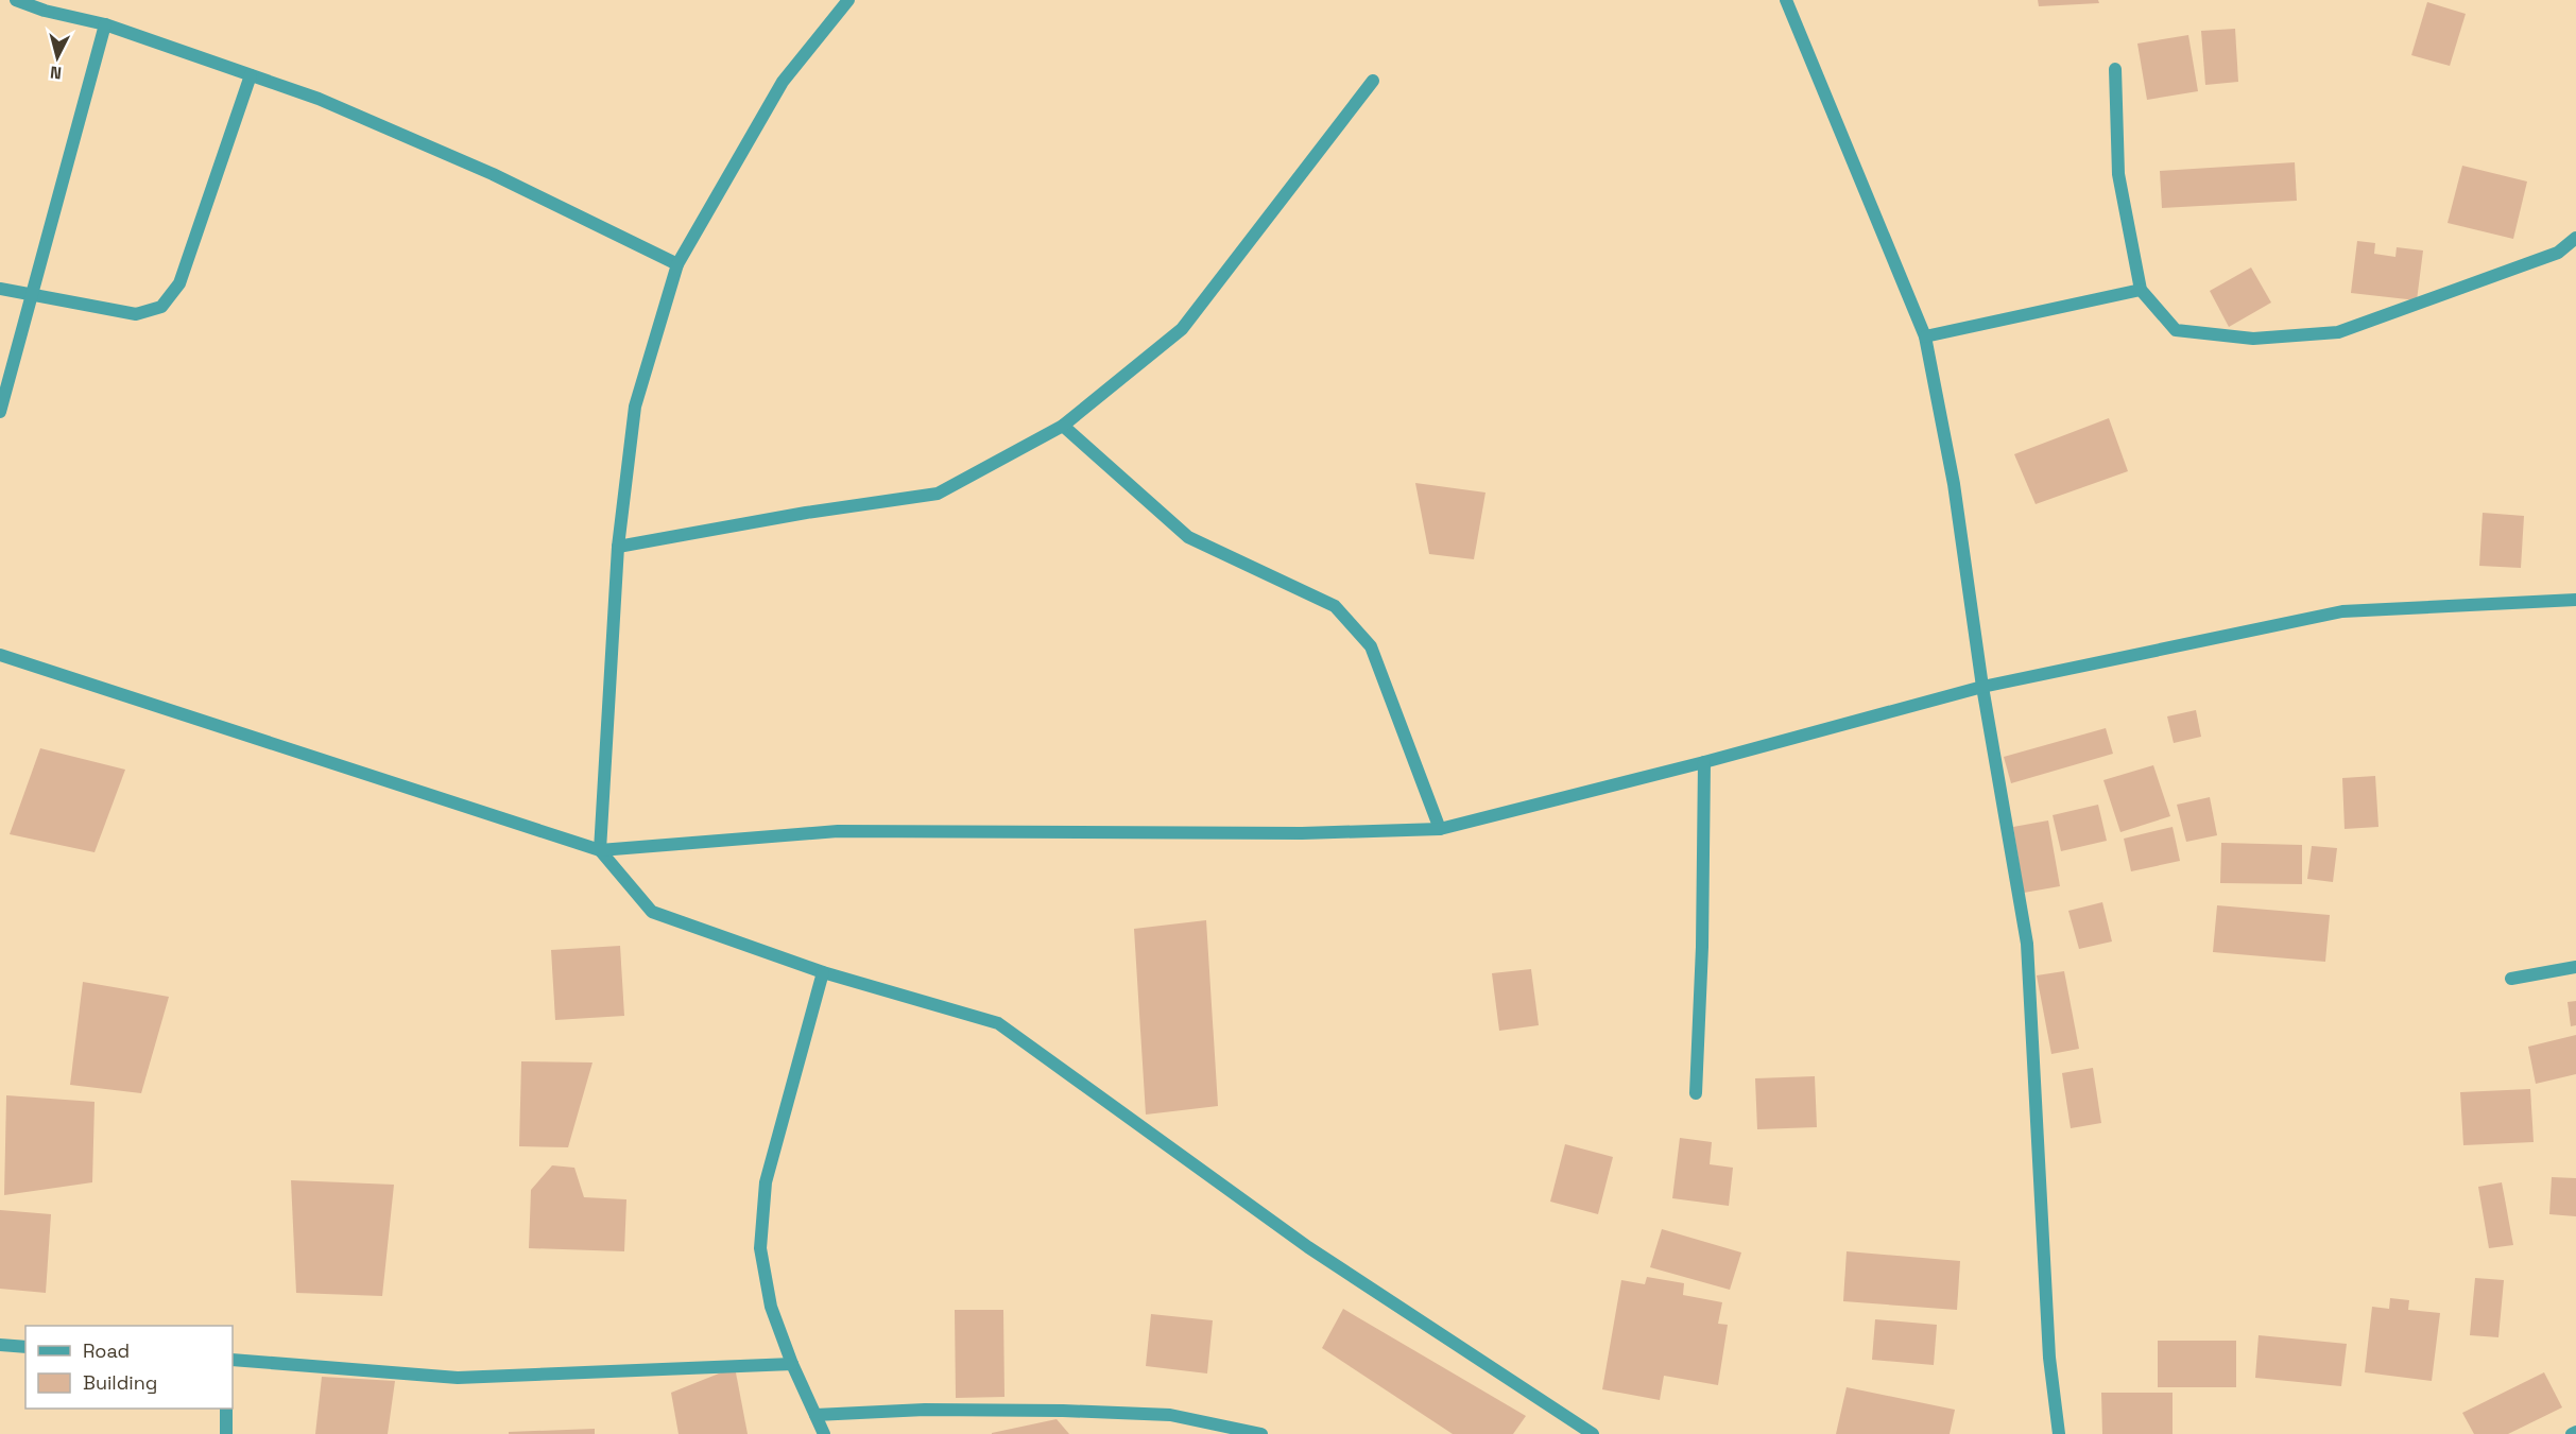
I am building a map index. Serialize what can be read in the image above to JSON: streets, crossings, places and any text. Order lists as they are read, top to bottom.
{
  "legend": ["Road", "Building"],
  "north": "bottom"
}
